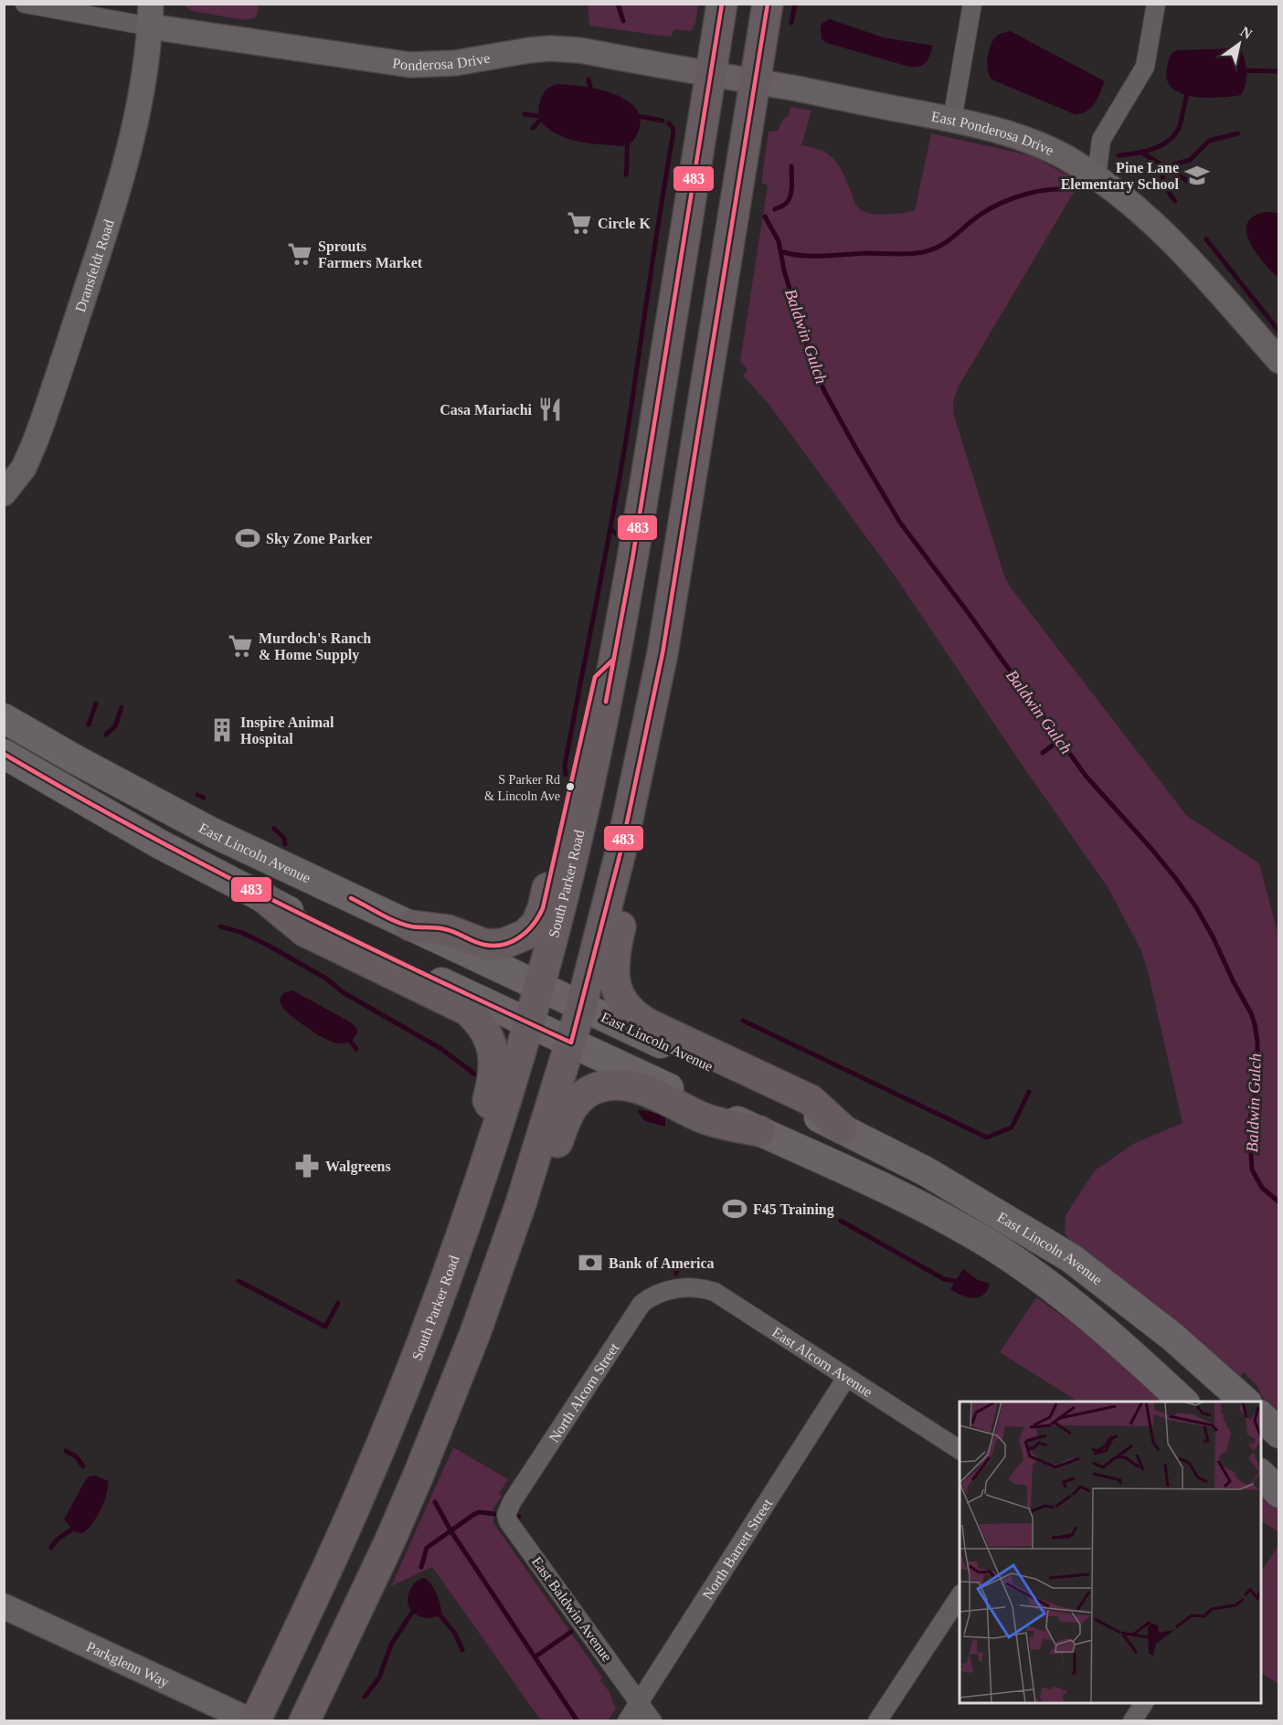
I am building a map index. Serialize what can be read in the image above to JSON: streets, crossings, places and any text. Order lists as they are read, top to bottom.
{
  "streets": {
    "highway": ["South Parker Road"],
    "main road": ["East Lincoln Avenue"],
    "street": [
      "Ponderosa Drive",
      "East Ponderosa Drive",
      "Dransfeldt Road",
      "East Alcorn Avenue",
      "North Alcorn Street",
      "North Barrett Street",
      "East Baldwin Avenue",
      "Parkglenn Way"
    ]
  },
  "crossings": [
    ["Ponderosa Drive", "East Ponderosa Drive"],
    ["Ponderosa Drive", "Dransfeldt Road"],
    ["Ponderosa Drive", "South Parker Road"],
    ["East Lincoln Avenue", "South Parker Road"],
    ["South Parker Road", "Parkglenn Way"],
    ["East Alcorn Avenue", "North Alcorn Street"],
    ["East Alcorn Avenue", "North Barrett Street"],
    ["North Alcorn Street", "East Baldwin Avenue"],
    ["North Barrett Street", "East Baldwin Avenue"]
  ],
  "water": ["Baldwin Gulch"],
  "places": {
    "school or university": ["Pine Lane Elementary School"],
    "supermarket": ["Circle K", "Sprouts Farmers Market", "Murdoch's Ranch & Home Supply"],
    "restaurant": ["Casa Mariachi"],
    "sports": ["Sky Zone Parker", "F45 Training"],
    "building": ["Inspire Animal Hospital"],
    "other": ["S Parker Rd & Lincoln Ave"],
    "pharmacy": ["Walgreens"],
    "bank": ["Bank of America"]
  },
  "lines": ["transit line 483"],
  "north": "top right"
}
